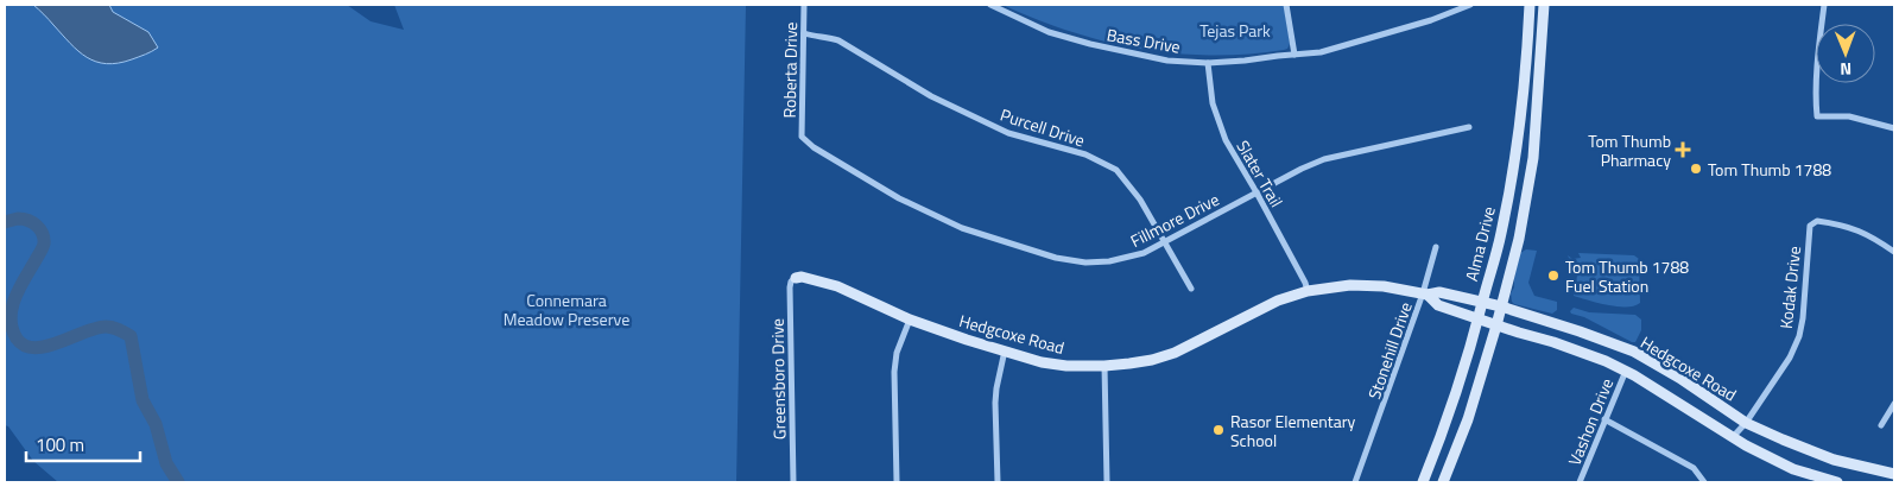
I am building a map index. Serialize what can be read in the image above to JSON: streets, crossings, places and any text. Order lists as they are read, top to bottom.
{
  "streets": {
    "main road": ["Alma Drive", "Hedgcoxe Road"],
    "street": [
      "Bass Drive",
      "Roberta Drive",
      "Purcell Drive",
      "Slater Trail",
      "Fillmore Drive",
      "Kodak Drive",
      "Stonehill Drive",
      "Greensboro Drive",
      "Vashon Drive"
    ]
  },
  "crossings": [
    ["Bass Drive", "Slater Trail"],
    ["Roberta Drive", "Purcell Drive"],
    ["Roberta Drive", "Fillmore Drive"],
    ["Purcell Drive", "Fillmore Drive"],
    ["Slater Trail", "Fillmore Drive"],
    ["Slater Trail", "Hedgcoxe Road"],
    ["Alma Drive", "Hedgcoxe Road"],
    ["Kodak Drive", "Hedgcoxe Road"],
    ["Hedgcoxe Road", "Stonehill Drive"],
    ["Hedgcoxe Road", "Greensboro Drive"],
    ["Hedgcoxe Road", "Vashon Drive"]
  ],
  "parks": ["Tejas Park", "Connemara Meadow Preserve"],
  "places": {
    "health": ["Tom Thumb Pharmacy"],
    "other": ["Tom Thumb 1788", "Tom Thumb 1788 Fuel Station", "Rasor Elementary School"]
  },
  "scale_bar": "100 m",
  "north": "bottom"
}
